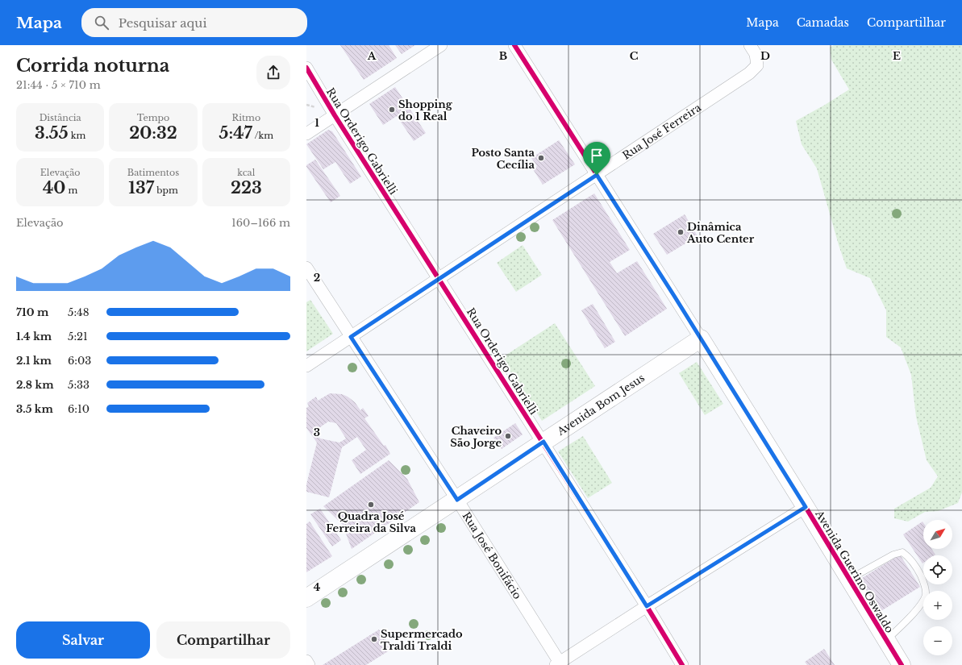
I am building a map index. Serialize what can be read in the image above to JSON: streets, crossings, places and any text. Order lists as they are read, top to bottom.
{
  "streets": {
    "street": [
      "Rua José Ferreira",
      "Rua Orderigo Gabrielli",
      "Avenida Bom Jesus",
      "Rua José Bonifácio",
      "Avenida Guerino Oswaldo"
    ]
  },
  "crossings": [
    ["Rua José Ferreira", "Rua Orderigo Gabrielli"],
    ["Rua José Ferreira", "Rua José Bonifácio"],
    ["Rua José Ferreira", "Avenida Guerino Oswaldo"],
    ["Rua Orderigo Gabrielli", "Avenida Bom Jesus"],
    ["Avenida Bom Jesus", "Rua José Bonifácio"],
    ["Avenida Bom Jesus", "Avenida Guerino Oswaldo"]
  ],
  "places": [
    "Shopping do 1 Real",
    "Posto Santa Cecília",
    "Dinâmica Auto Center",
    "Chaveiro São Jorge",
    "Quadra José Ferreira da Silva",
    "Supermercado Traldi Traldi"
  ],
  "north": "top right",
  "page": {
    "header": "Mapa",
    "search": "Pesquisar aqui",
    "nav": ["Mapa", "Camadas", "Compartilhar"],
    "heading": ["Corrida noturna", "21:44 · 5 × 710 m"],
    "stats": [
      ["Distância", "3.55 km"],
      ["Tempo", "20:32"],
      ["Ritmo", "5:47 /km"],
      ["Elevação", "40 m"],
      ["Batimentos", "137 bpm"],
      ["kcal", "223"]
    ],
    "chart": ["Elevação", "160–166 m"],
    "list": [
      {
        "name": "710 m",
        "note": "5:48"
      },
      {
        "name": "1.4 km",
        "note": "5:21"
      },
      {
        "name": "2.1 km",
        "note": "6:03"
      },
      {
        "name": "2.8 km",
        "note": "5:33"
      },
      {
        "name": "3.5 km",
        "note": "6:10"
      }
    ],
    "map_buttons": ["+", "−"],
    "buttons": ["Salvar", "Compartilhar"]
  },
  "grid": {
    "columns": [
      "A",
      "B",
      "C",
      "D",
      "E"
    ],
    "rows": [
      "1",
      "2",
      "3",
      "4"
    ]
  }
}
